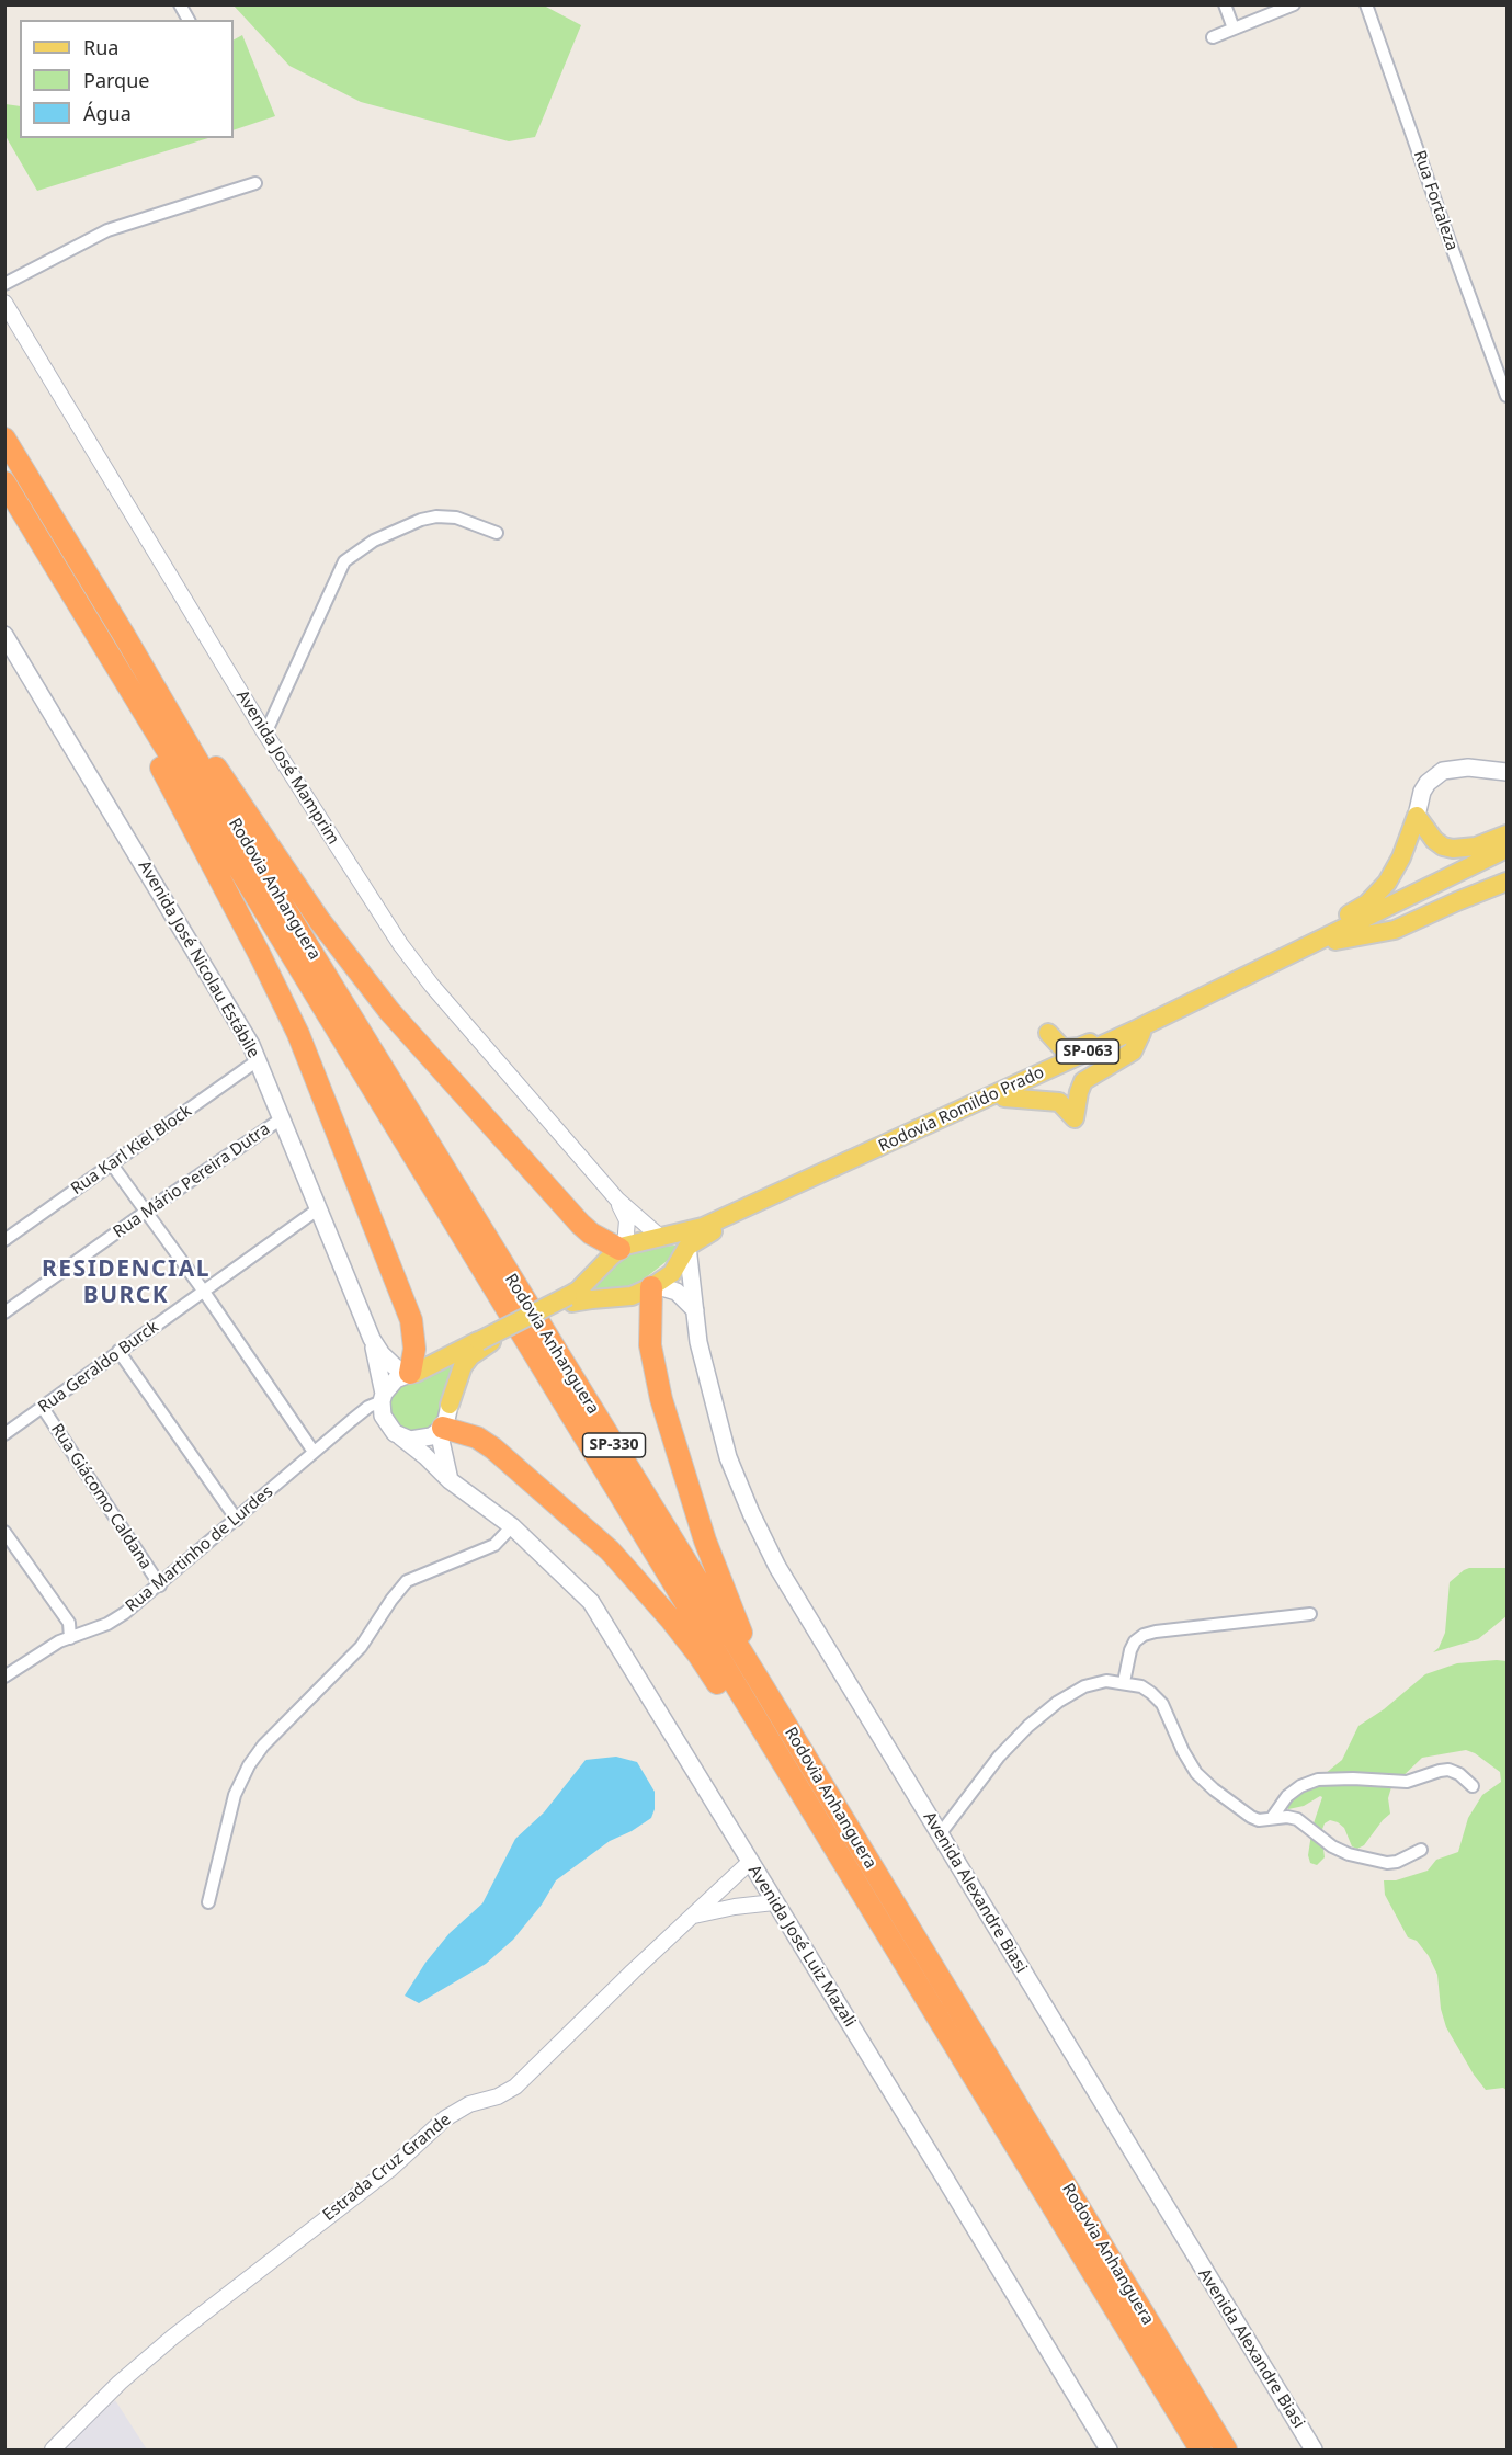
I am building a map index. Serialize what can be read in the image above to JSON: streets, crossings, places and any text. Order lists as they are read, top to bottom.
{
  "streets": {
    "highway": ["Rodovia Anhanguera", "SP-330"],
    "main road": [
      "Avenida José Nicolau Estábile",
      "SP-063",
      "Rodovia Romildo Prado",
      "Avenida Alexandre Biasi",
      "Avenida José Luiz Mazali"
    ],
    "street": [
      "Rua Fortaleza",
      "Avenida José Mamprim",
      "Rua Karl Kiel Block",
      "Rua Mário Pereira Dutra",
      "Rua Geraldo Burck",
      "Rua Giácomo Caldana",
      "Rua Martinho de Lurdes",
      "Estrada Cruz Grande"
    ]
  },
  "crossings": [
    ["Avenida José Mamprim", "SP-063"],
    ["Avenida José Mamprim", "Rodovia Romildo Prado"],
    ["Avenida José Nicolau Estábile", "SP-063"],
    ["Avenida José Nicolau Estábile", "Rua Karl Kiel Block"],
    ["Avenida José Nicolau Estábile", "Rua Mário Pereira Dutra"],
    ["Avenida José Nicolau Estábile", "Rua Geraldo Burck"],
    ["Avenida José Nicolau Estábile", "Rua Martinho de Lurdes"],
    ["Avenida José Nicolau Estábile", "Avenida José Luiz Mazali"],
    ["SP-063", "Rodovia Romildo Prado"],
    ["SP-063", "Avenida Alexandre Biasi"],
    ["Rodovia Romildo Prado", "Avenida Alexandre Biasi"],
    ["Rua Geraldo Burck", "Rua Giácomo Caldana"],
    ["Rua Giácomo Caldana", "Rua Martinho de Lurdes"],
    ["Avenida José Luiz Mazali", "Estrada Cruz Grande"]
  ],
  "districts": ["RESIDENCIAL BURCK"],
  "legend": ["Rua", "Parque", "Água"]
}
